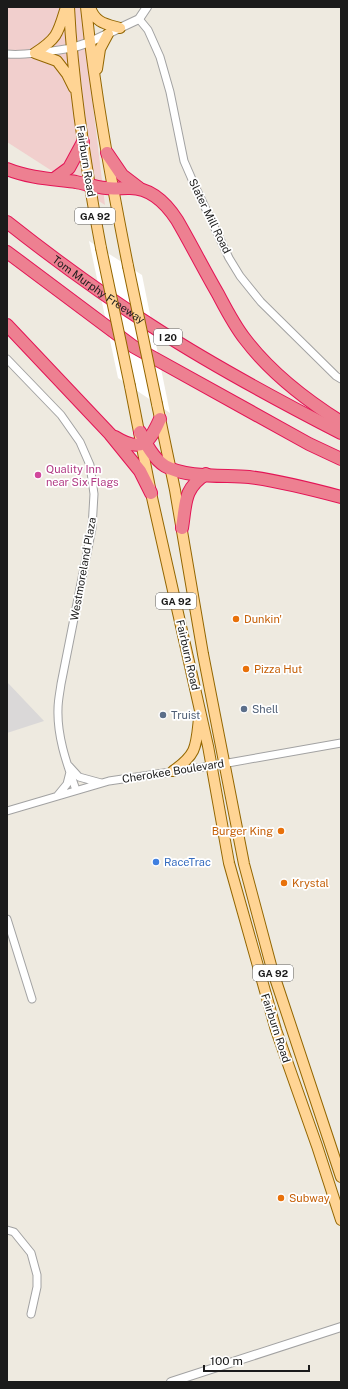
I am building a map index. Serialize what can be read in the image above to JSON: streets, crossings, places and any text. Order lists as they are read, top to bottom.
{
  "streets": {
    "highway": ["Tom Murphy Freeway", "I 20"],
    "main road": ["Fairburn Road", "GA 92"],
    "street": ["Slater Mill Road", "Westmoreland Plaza", "Cherokee Boulevard"]
  },
  "crossings": [
    ["Fairburn Road", "Cherokee Boulevard"],
    ["Westmoreland Plaza", "Cherokee Boulevard"]
  ],
  "places": [
    "Quality Inn near Six Flags",
    "Dunkin'",
    "Pizza Hut",
    "Shell",
    "Truist",
    "Burger King",
    "RaceTrac",
    "Krystal",
    "Subway"
  ],
  "scale_bar": "100 m"
}
